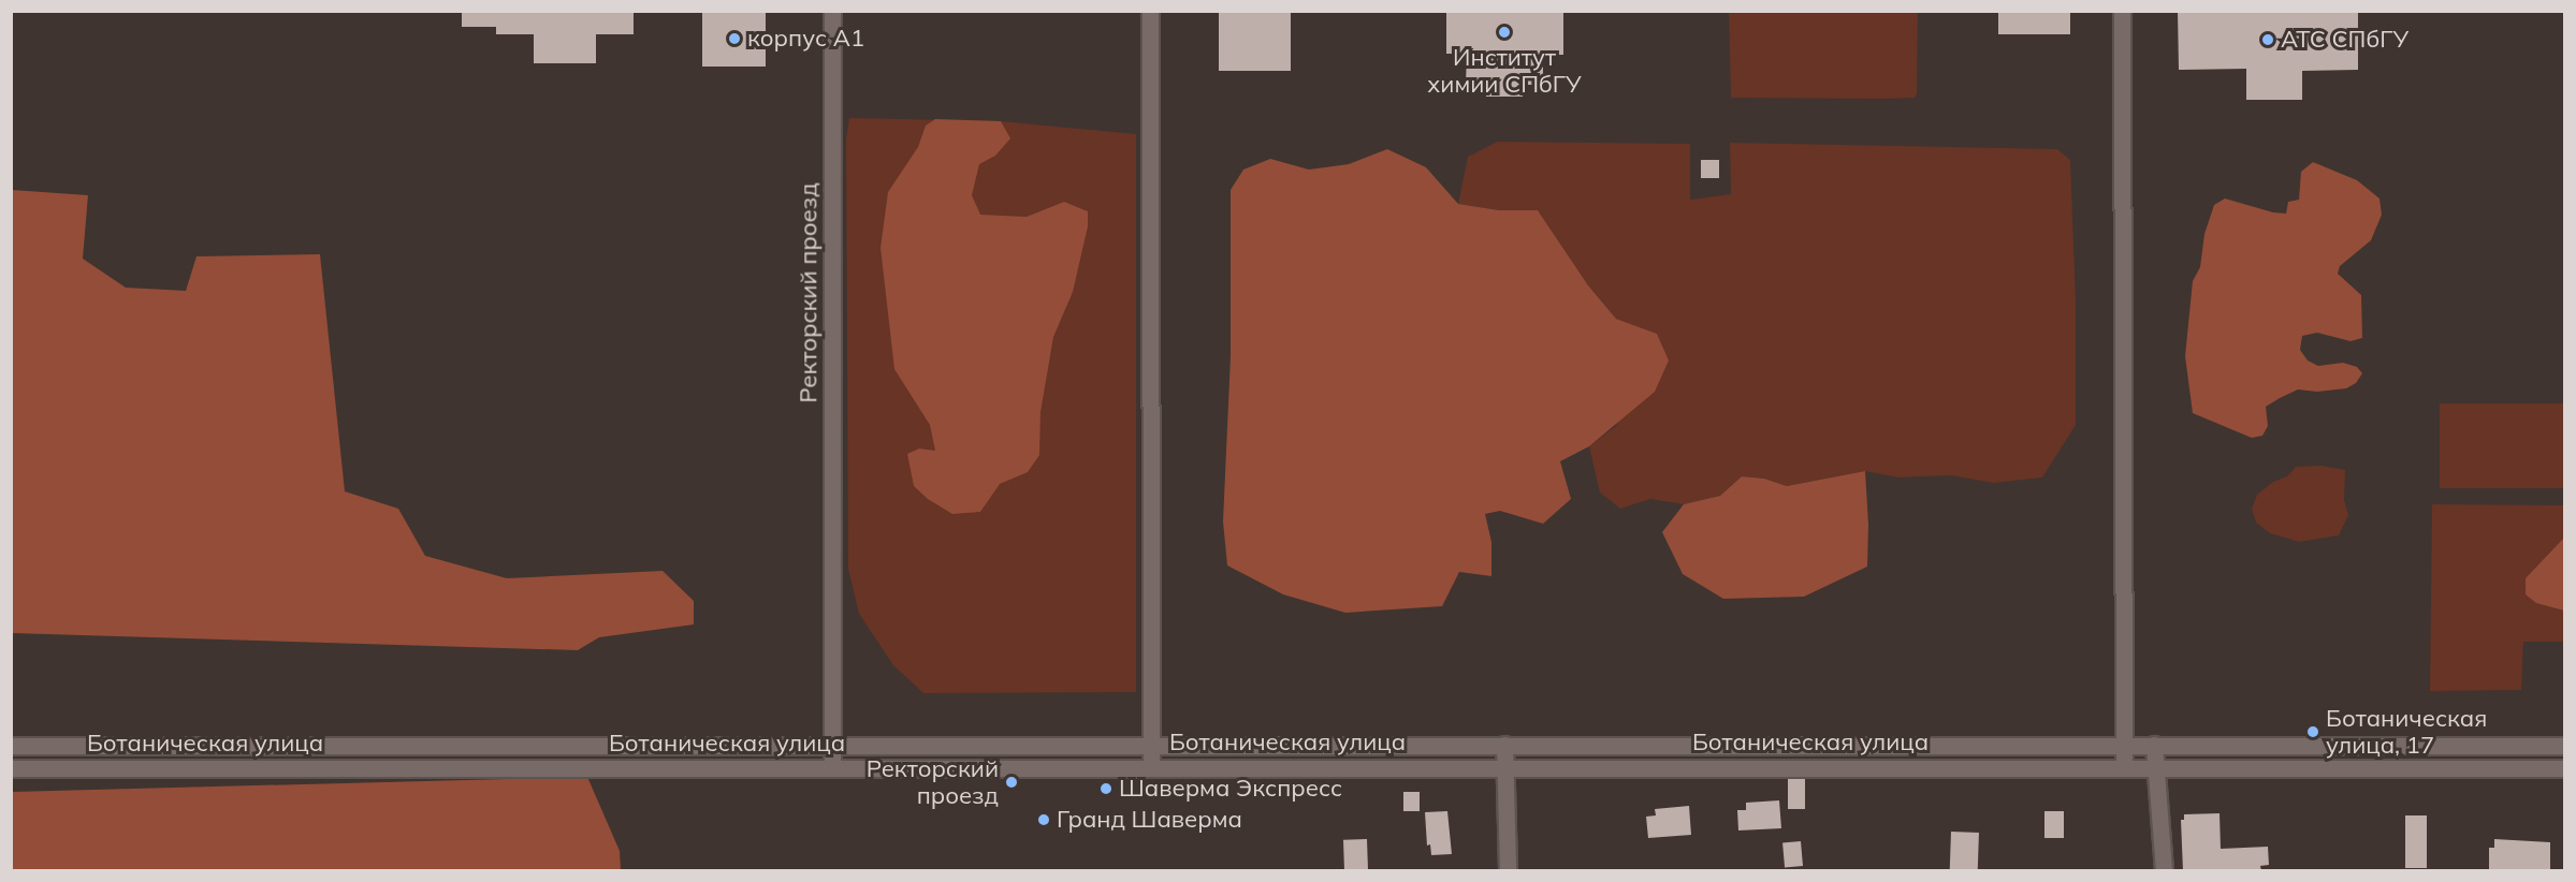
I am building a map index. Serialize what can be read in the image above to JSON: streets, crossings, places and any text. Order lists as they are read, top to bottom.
{
  "streets": {
    "street": ["Ректорский проезд", "Ботаническая улица"]
  },
  "crossings": [
    ["Ректорский проезд", "Ботаническая улица"]
  ],
  "places": [
    "Институт химии СПбГУ",
    "корпус А1",
    "АТС СПбГУ",
    "Ботаническая улица, 17",
    "Ректорский проезд",
    "Шаверма Экспресс",
    "Гранд Шаверма"
  ]
}
